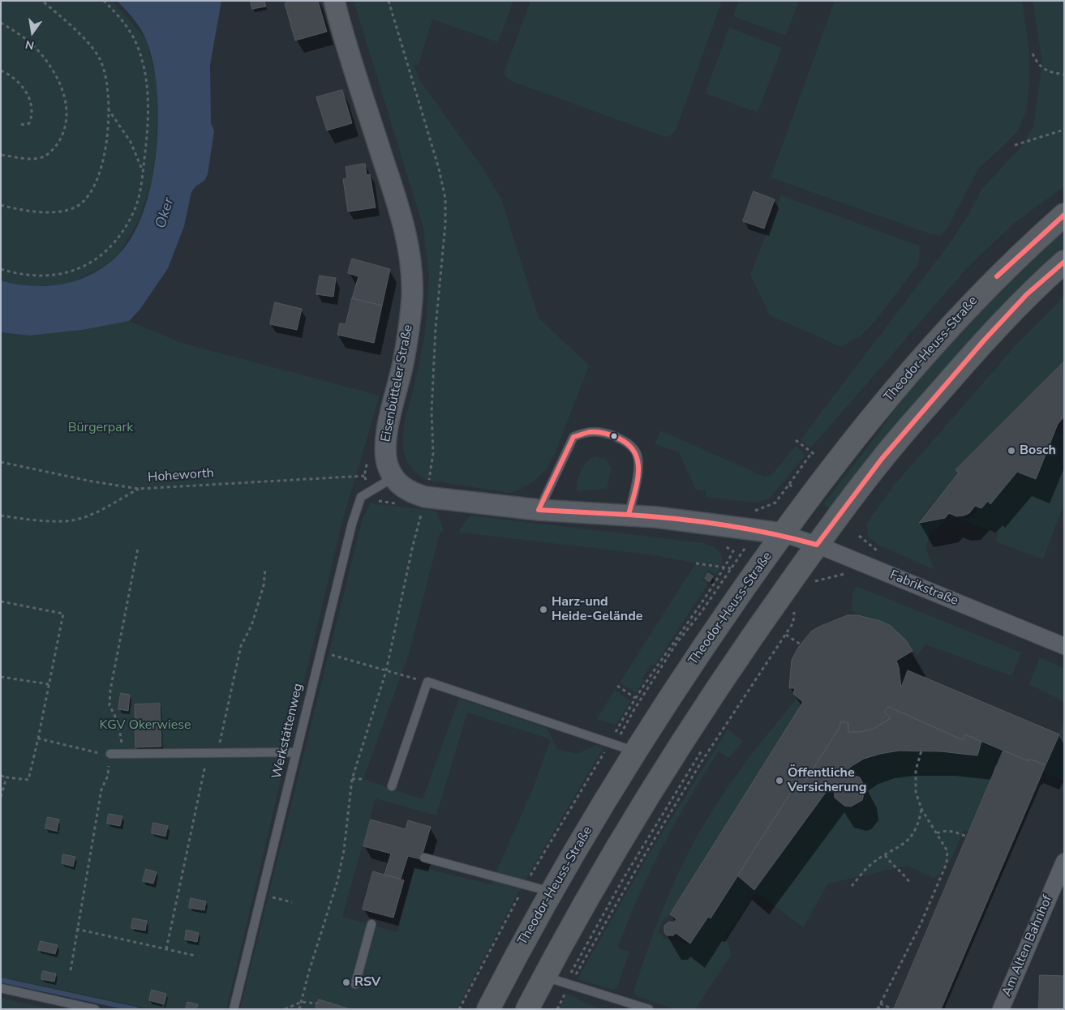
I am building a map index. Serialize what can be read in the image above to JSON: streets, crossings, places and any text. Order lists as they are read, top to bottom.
{
  "streets": {
    "main road": ["Theodor-Heuss-Straße"],
    "street": ["Eisenbütteler Straße", "Fabrikstraße", "Am Alten Bahnhof"],
    "lane": ["Werkstättenweg"],
    "path": ["Hoheworth"]
  },
  "crossings": [
    ["Theodor-Heuss-Straße", "Eisenbütteler Straße"],
    ["Theodor-Heuss-Straße", "Fabrikstraße"],
    ["Eisenbütteler Straße", "Fabrikstraße"],
    ["Eisenbütteler Straße", "Werkstättenweg"]
  ],
  "water": ["Oker"],
  "parks": ["Bürgerpark", "KGV Okerwiese"],
  "places": [
    "Bosch",
    "Harz-und Heide-Gelände",
    "Öffentliche Versicherung",
    "RSV"
  ],
  "north": "bottom"
}
